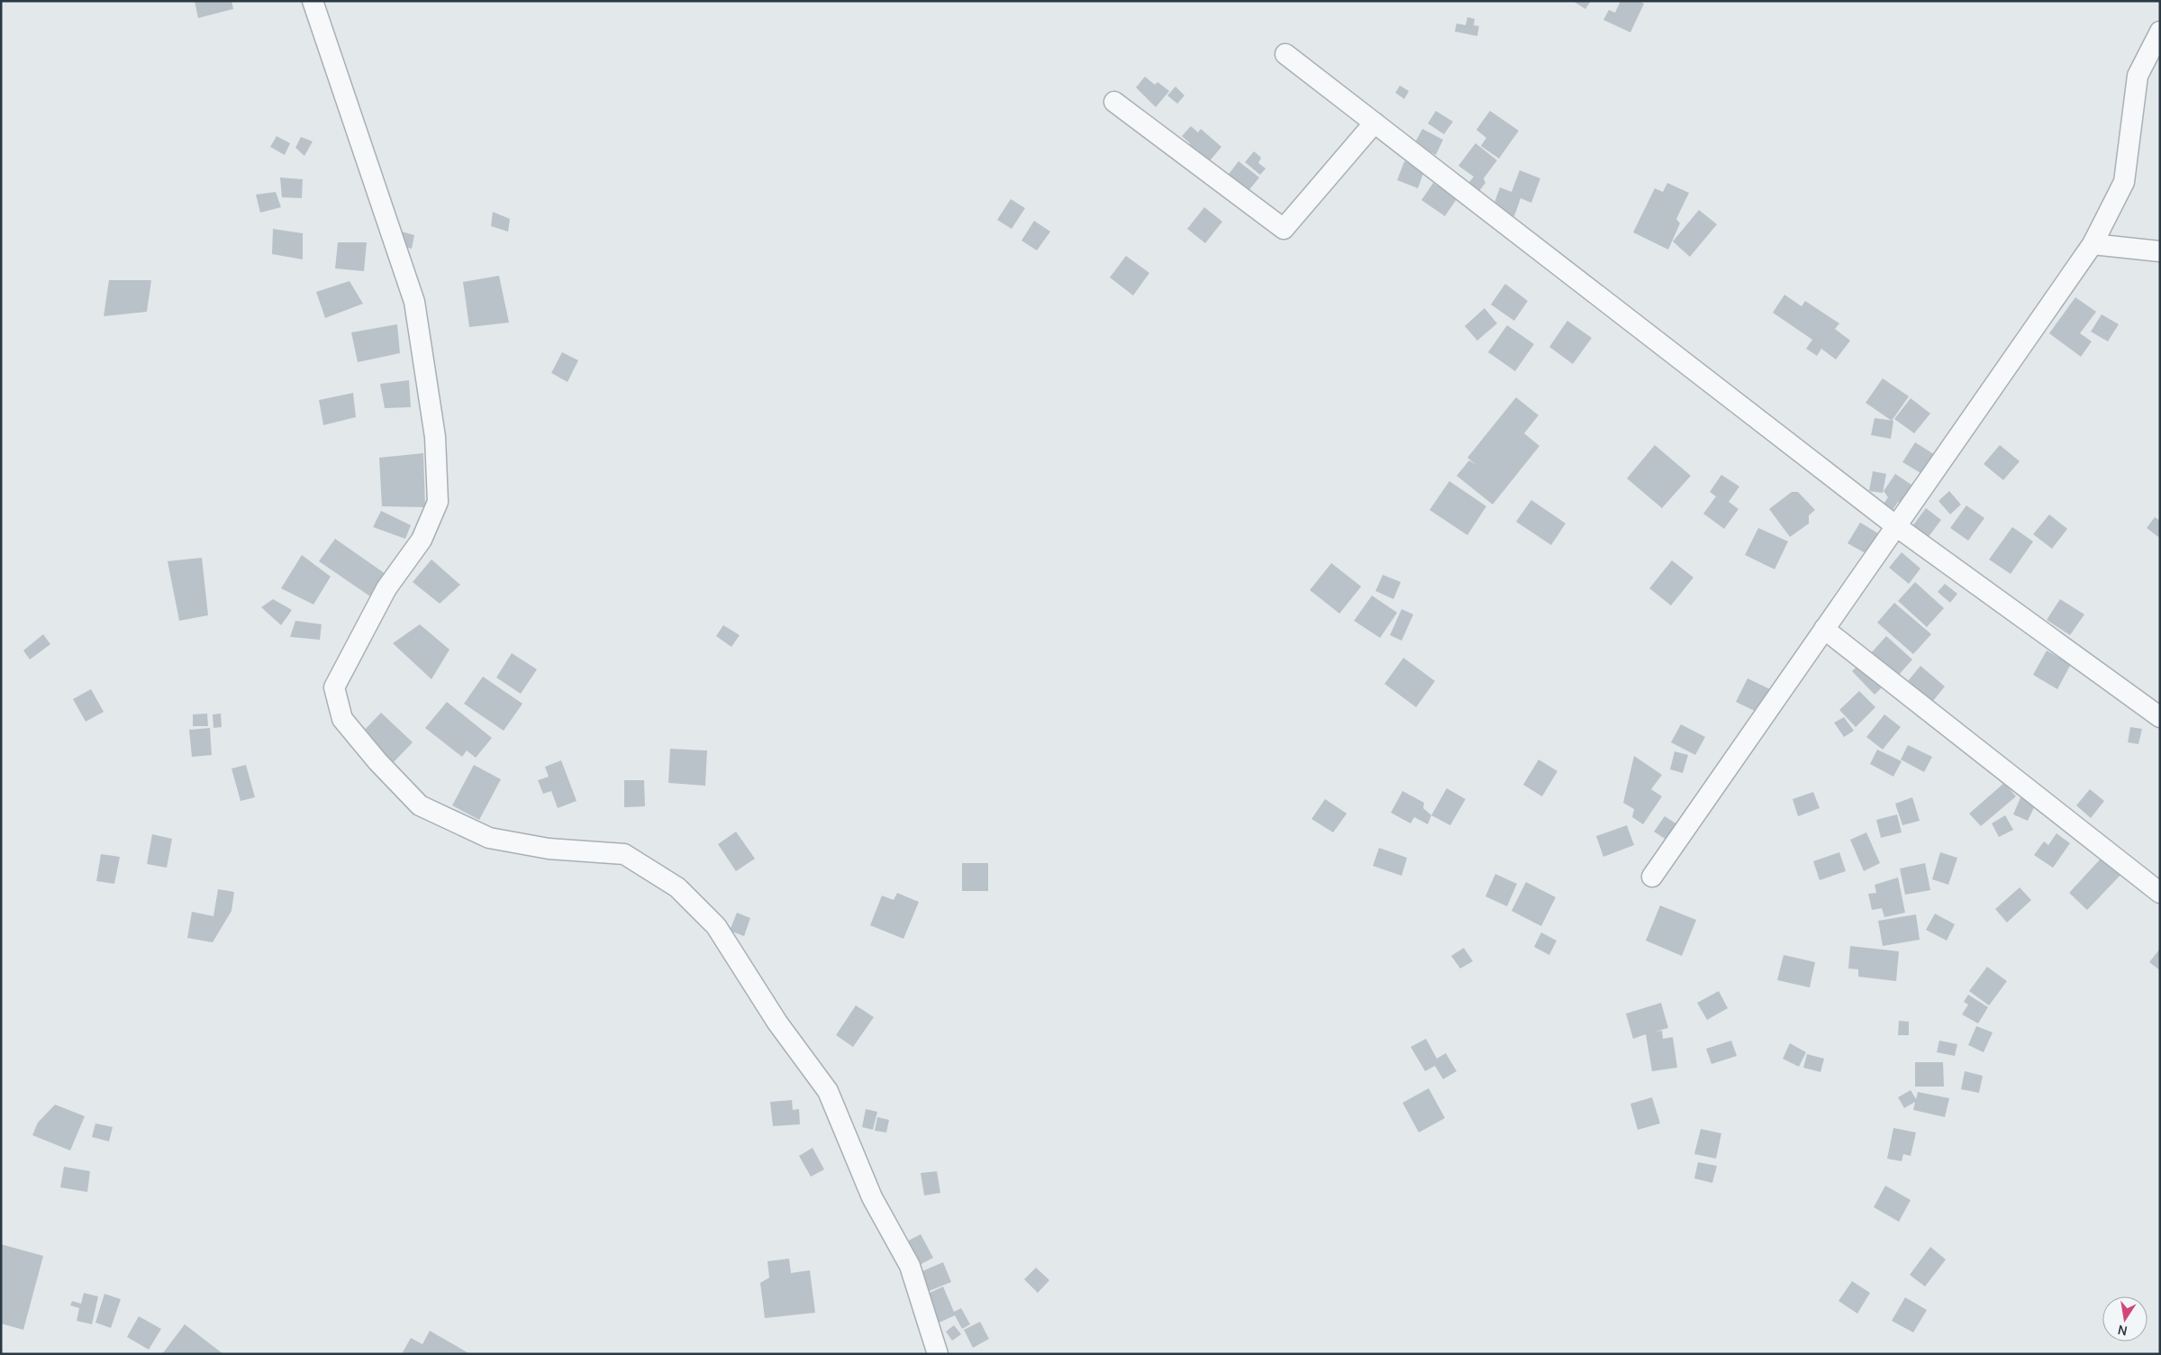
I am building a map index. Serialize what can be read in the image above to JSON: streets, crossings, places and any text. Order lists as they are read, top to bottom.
{
  "north": "bottom"
}
